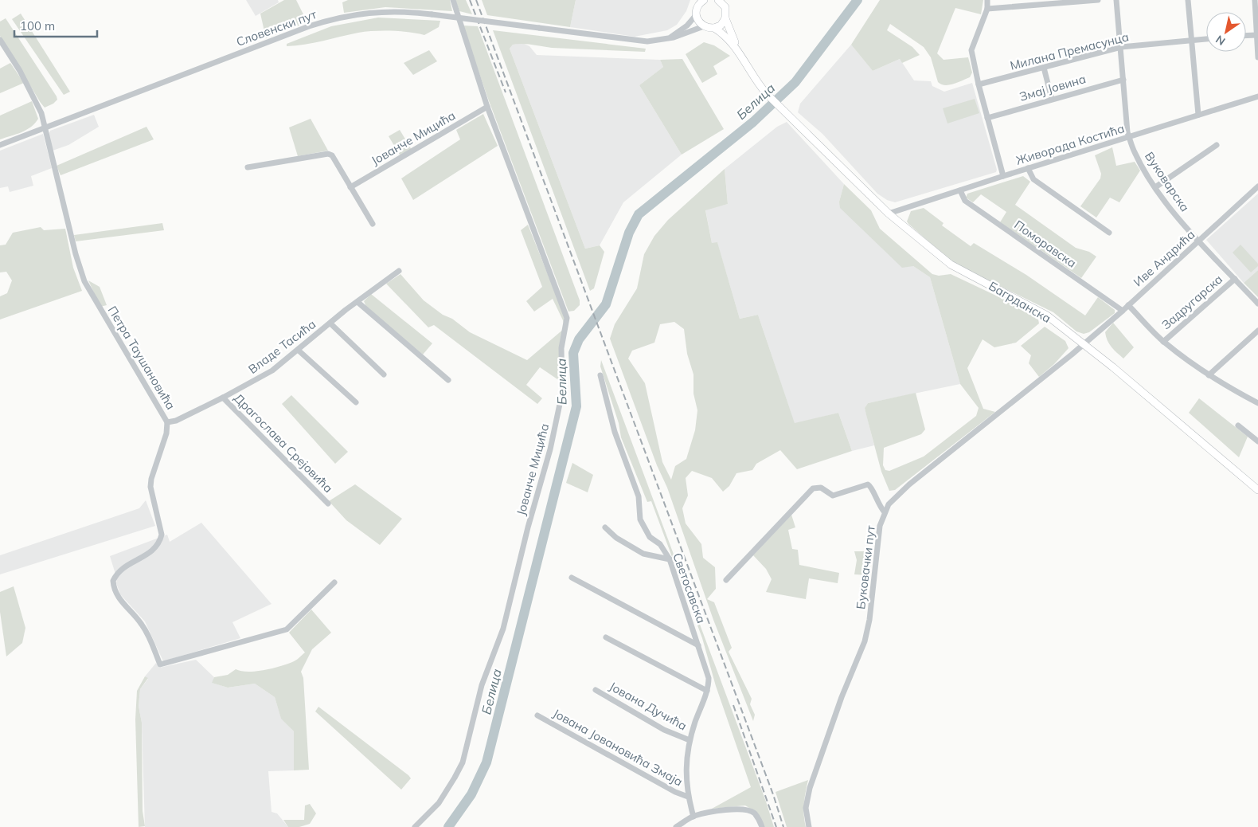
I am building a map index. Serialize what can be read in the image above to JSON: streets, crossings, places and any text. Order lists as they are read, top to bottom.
{
  "streets": {
    "main road": ["Багрданска"],
    "street": [
      "Словенски пут",
      "Милана Премасунца",
      "Змај Јовина",
      "Јованче Мицића",
      "Живорада Костића",
      "Вуковарска",
      "Поморавска",
      "Иве Андрића",
      "Задругарска",
      "Владе Тасића",
      "Петра Таушановића",
      "Драгослава Срејовића",
      "Буковачки пут",
      "Светосавска",
      "Јована Дучића",
      "Јована Јовановића Змаја"
    ]
  },
  "crossings": [
    ["Словенски пут", "Петра Таушановића"],
    ["Милана Премасунца", "Вуковарска"],
    ["Змај Јовина", "Вуковарска"],
    ["Живорада Костића", "Вуковарска"],
    ["Живорада Костића", "Поморавска"],
    ["Живорада Костића", "Багрданска"],
    ["Вуковарска", "Иве Андрића"],
    ["Вуковарска", "Задругарска"],
    ["Поморавска", "Иве Андрића"],
    ["Иве Андрића", "Багрданска"],
    ["Иве Андрића", "Буковачки пут"],
    ["Багрданска", "Буковачки пут"],
    ["Владе Тасића", "Петра Таушановића"],
    ["Владе Тасића", "Драгослава Срејовића"],
    ["Светосавска", "Јована Дучића"],
    ["Светосавска", "Јована Јовановића Змаја"]
  ],
  "water": ["Белица"],
  "scale_bar": "100 m",
  "north": "bottom left"
}
